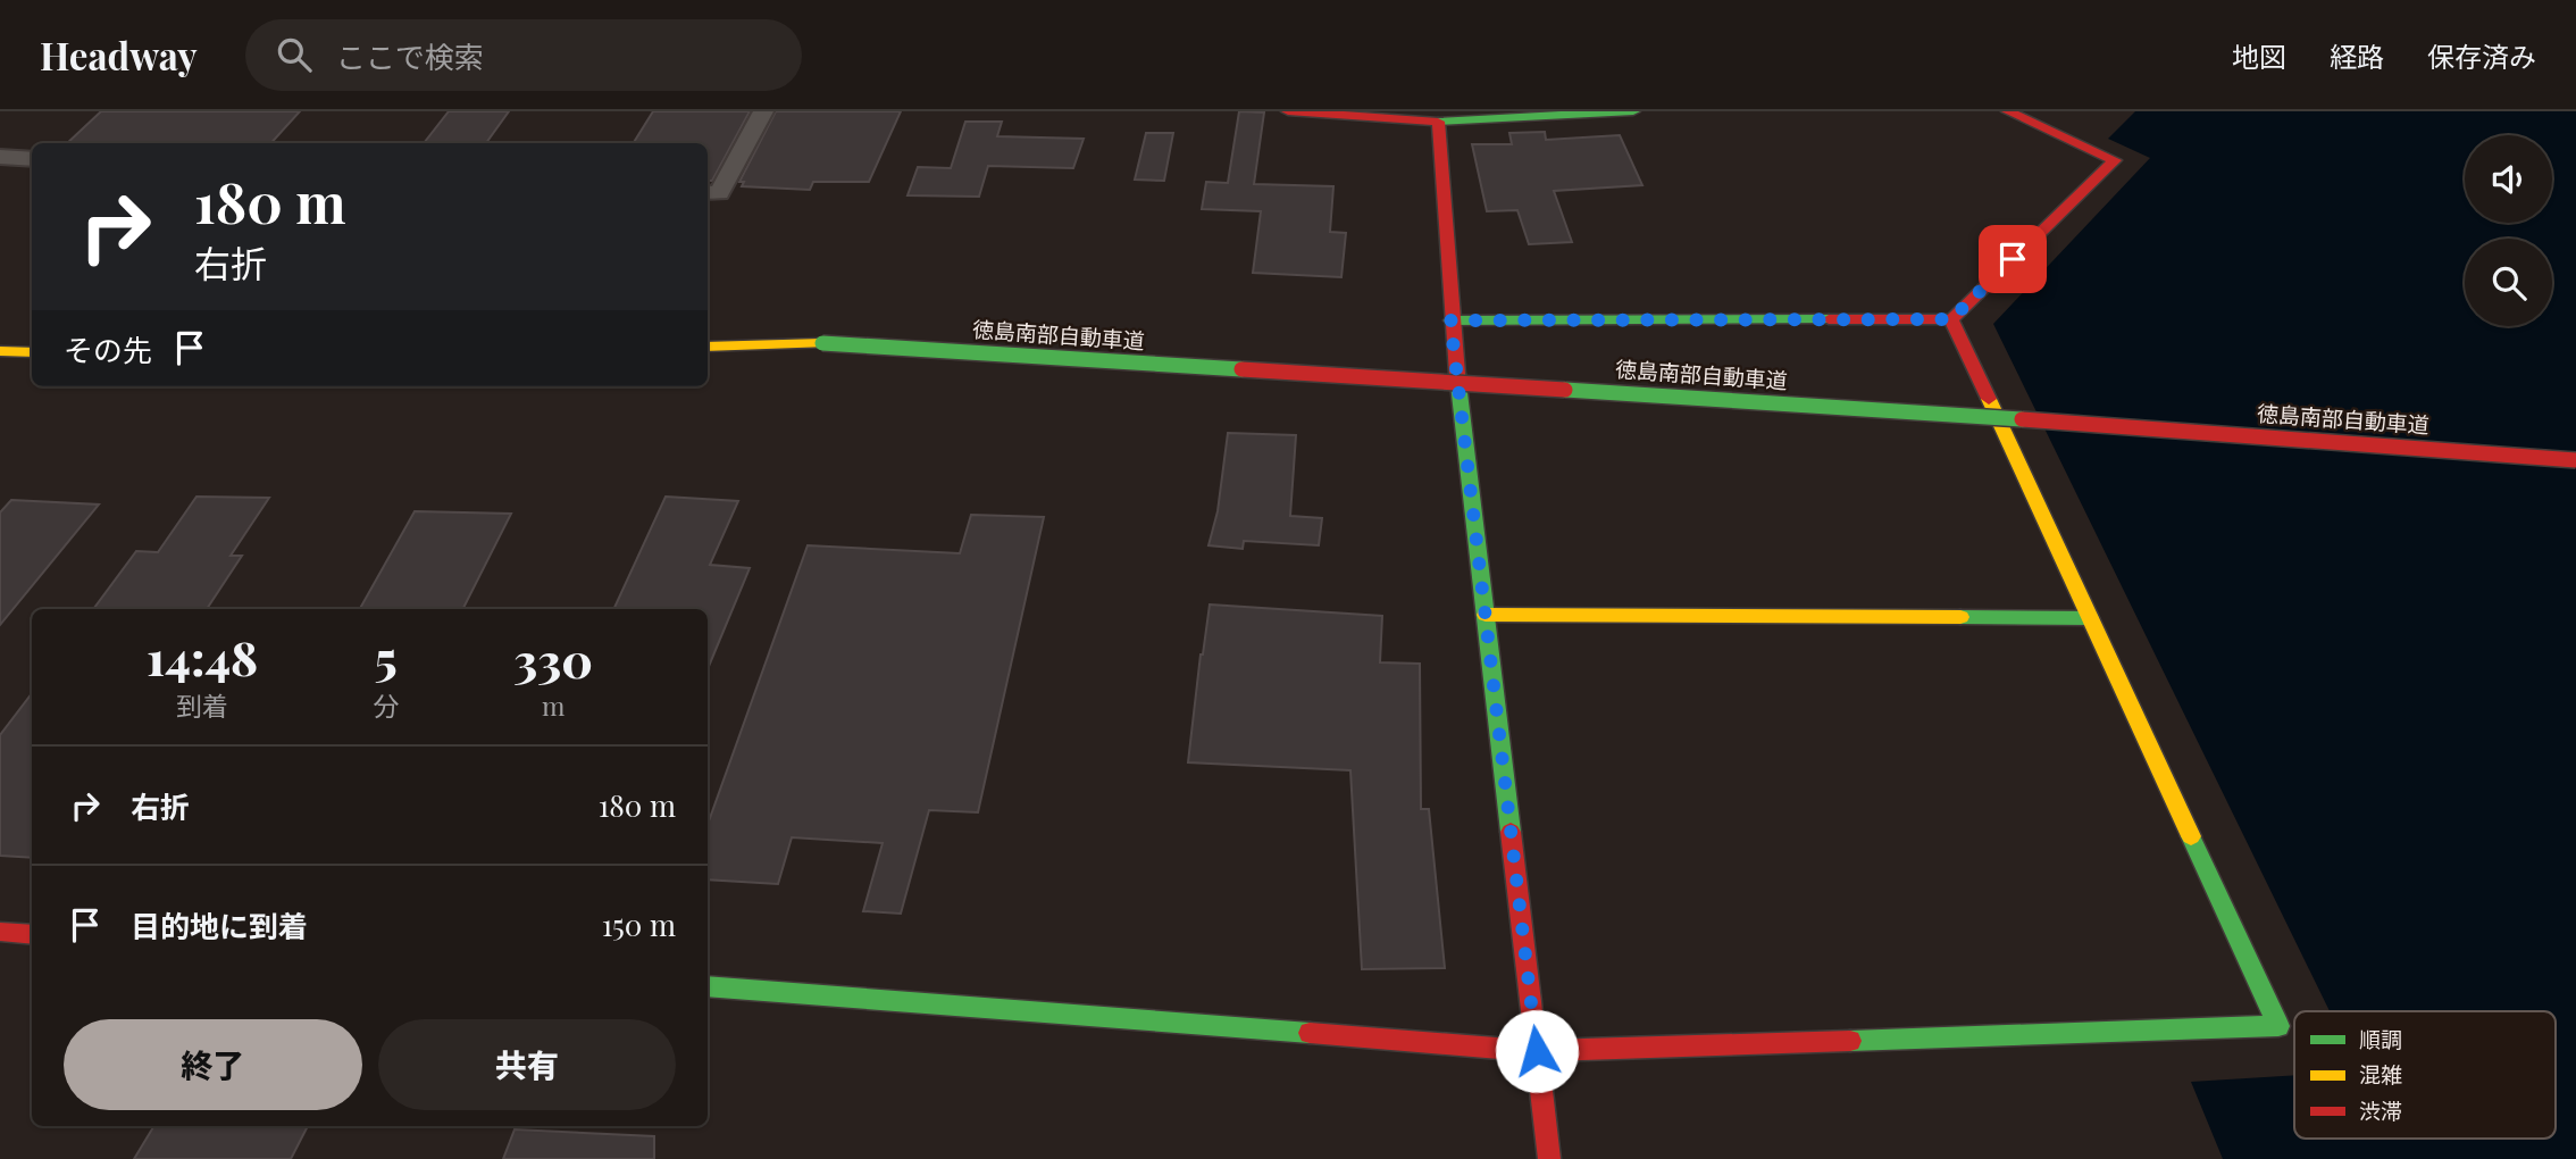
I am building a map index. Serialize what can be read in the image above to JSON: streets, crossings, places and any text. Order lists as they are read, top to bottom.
{
  "streets": {
    "main road": ["徳島南部自動車道"]
  },
  "legend": ["順調", "混雑", "渋滞"],
  "page": {
    "header": "Headway",
    "search": "ここで検索",
    "nav": ["地図", "経路", "保存済み"],
    "turn": ["180 m", "右折"],
    "then": "その先",
    "eta": [
      "14:48",
      "到着",
      "5",
      "分",
      "330",
      "m"
    ],
    "list": [
      {
        "name": "右折",
        "value": "180 m"
      },
      {
        "name": "目的地に到着",
        "value": "150 m"
      }
    ],
    "buttons": ["終了", "共有"]
  }
}
